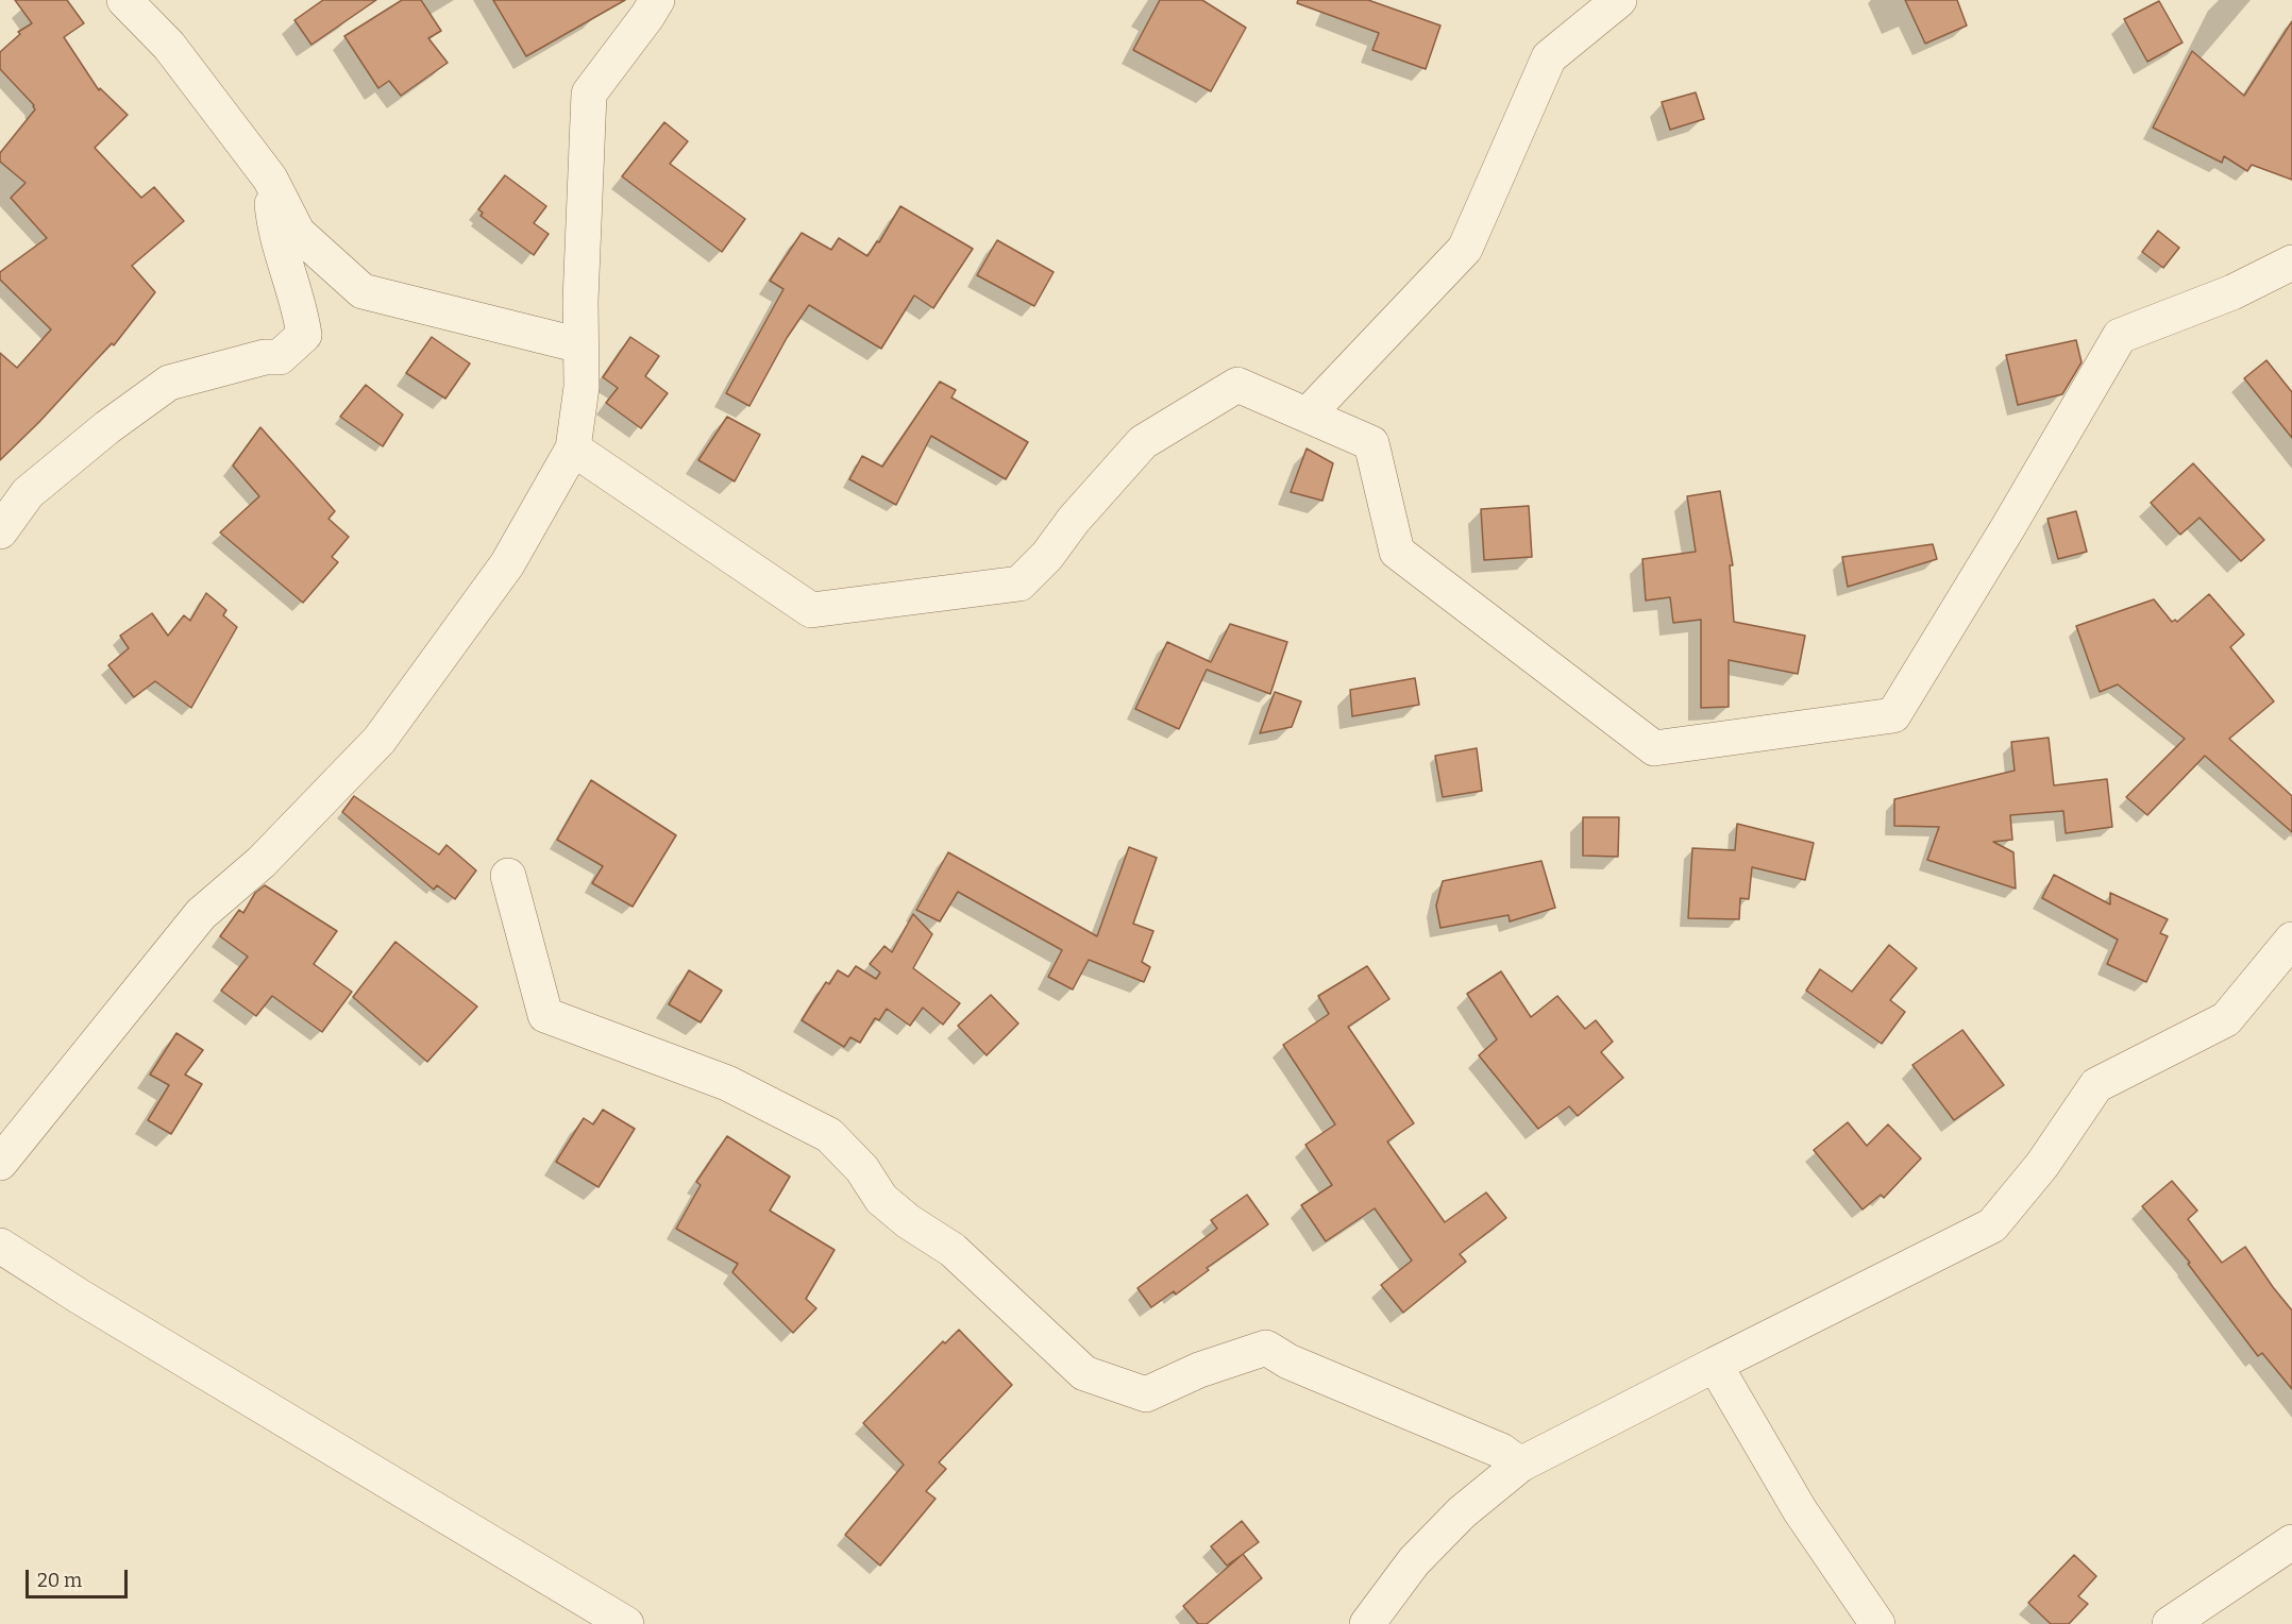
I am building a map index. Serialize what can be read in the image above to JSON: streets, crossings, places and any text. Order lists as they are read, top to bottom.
{
  "scale_bar": "20 m"
}
